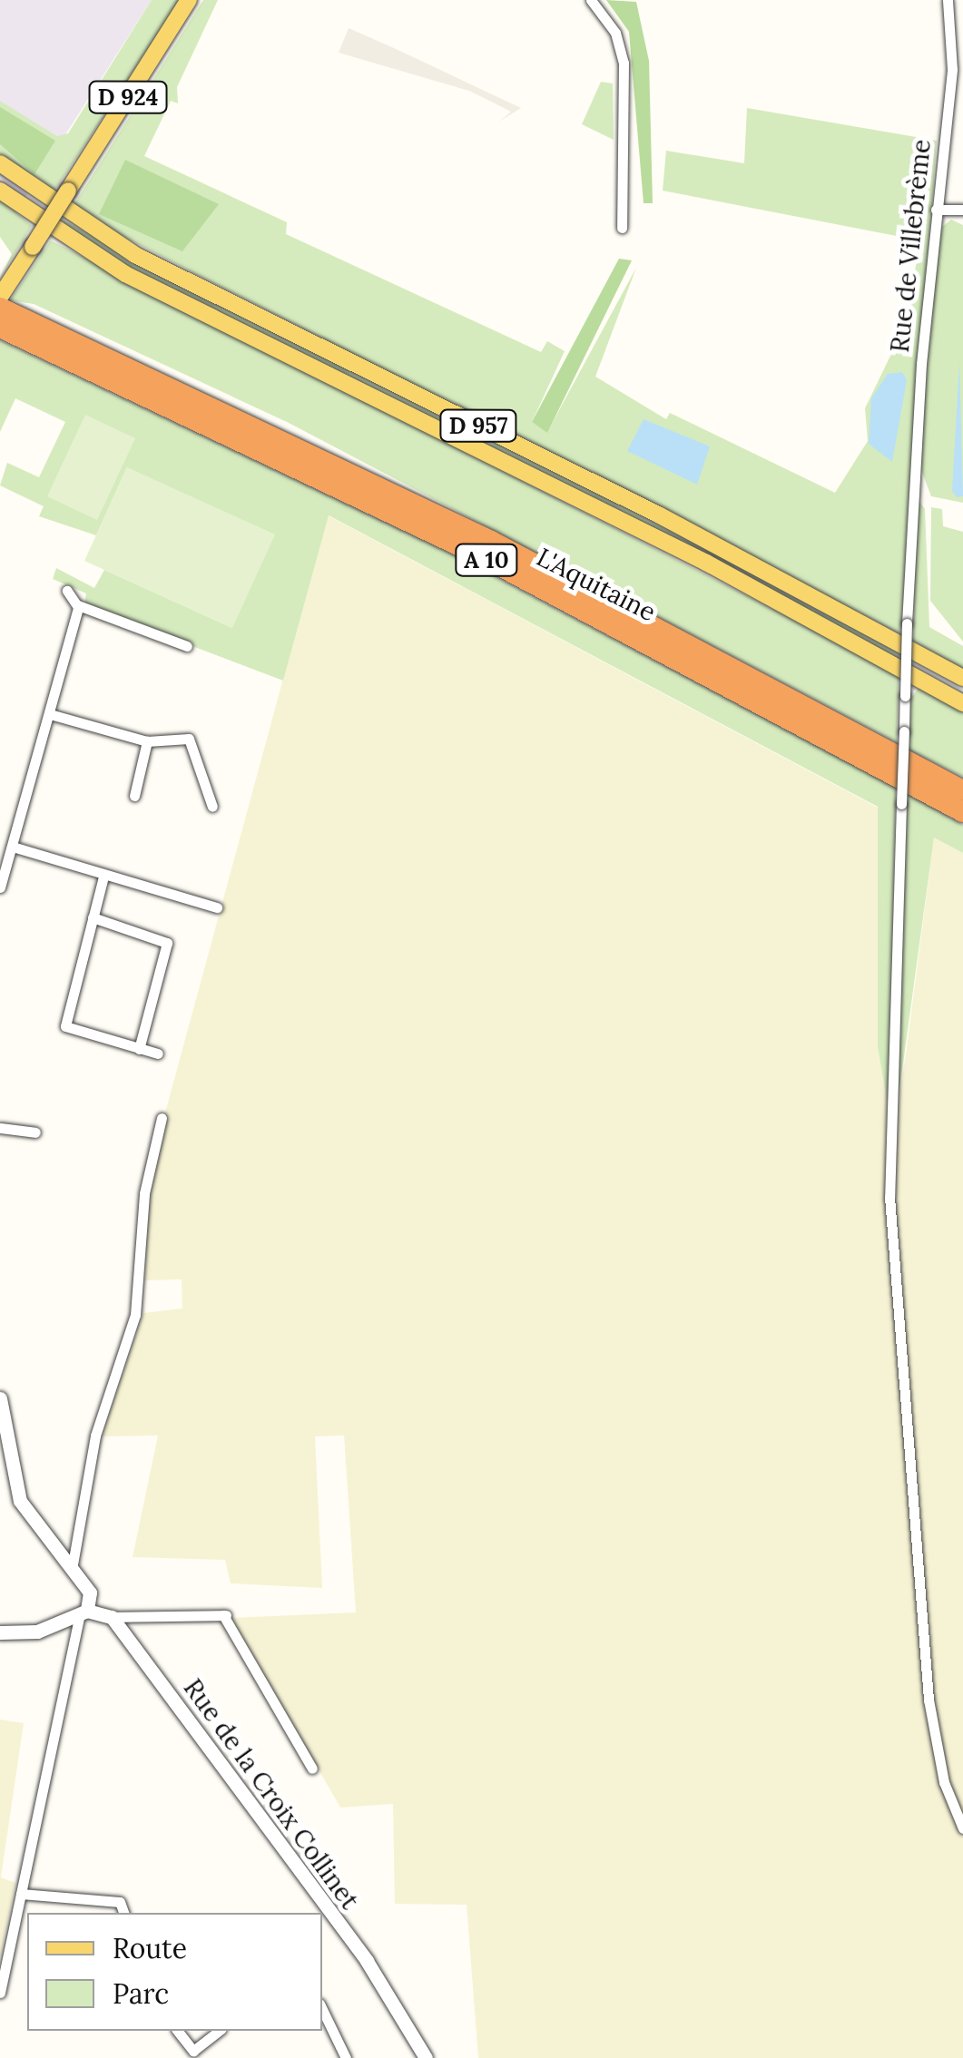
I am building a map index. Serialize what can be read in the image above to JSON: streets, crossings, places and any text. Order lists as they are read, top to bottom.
{
  "streets": {
    "highway": ["A 10", "L'Aquitaine"],
    "main road": ["D 924", "D 957"],
    "street": ["Rue de Villebrème", "Rue de la Croix Collinet"]
  },
  "legend": ["Route", "Parc"]
}
